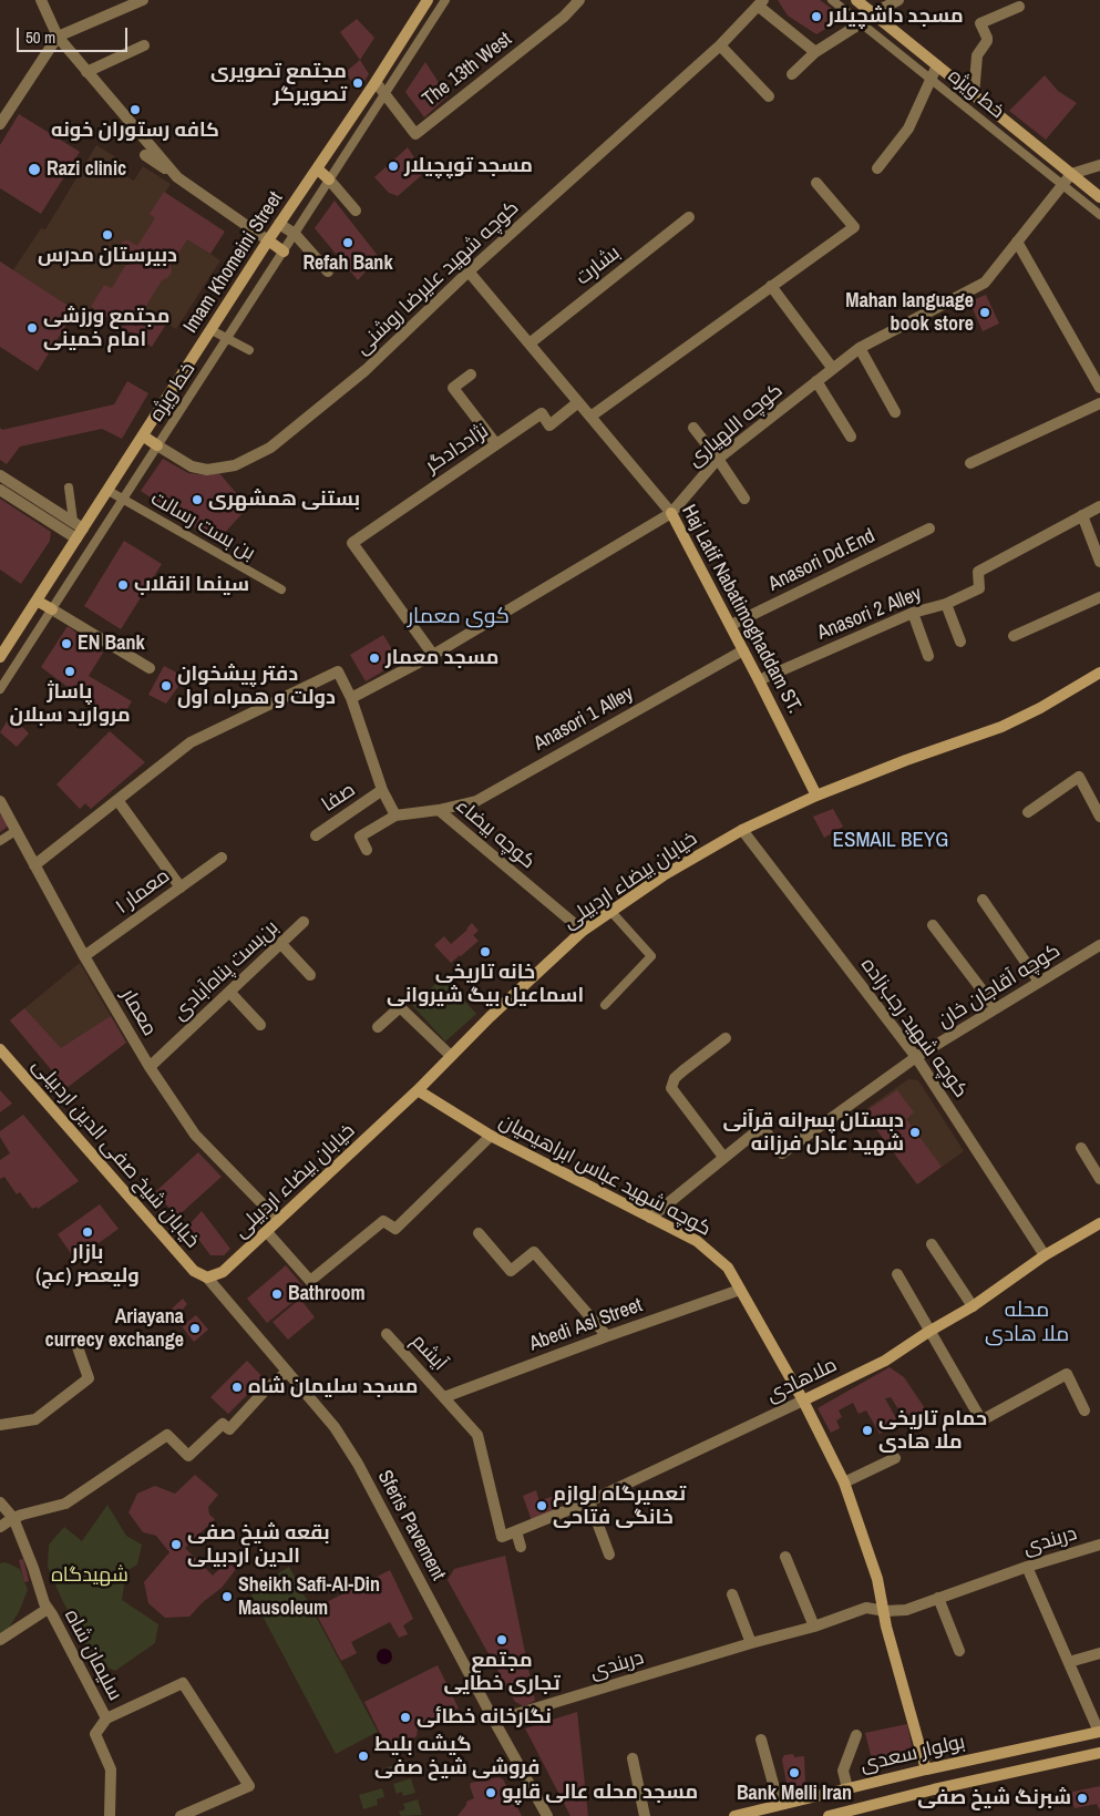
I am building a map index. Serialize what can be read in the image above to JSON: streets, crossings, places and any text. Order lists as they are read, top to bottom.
{
  "streets": {
    "street": [
      "The 13th West",
      "Imam Khomeini Street",
      "بشارت",
      "کوچه شهید علیرضا روشنی",
      "کوچه اللهیاری",
      "نژاددادگر",
      "Anasori Dd.End",
      "Haj Latif Nabatimoghaddam ST.",
      "Anasori 2 Alley",
      "Anasori 1 Alley",
      "صفا",
      "کوچه بیضاء",
      "خیابان بیضاء اردبیلی",
      "معمار ۱",
      "بن‌بست پناه‌آبادی",
      "کوچه آقاجان خان",
      "معمار",
      "کوچه شهید رجب‌زاده",
      "خیابان شیخ صفی الدین اردبیلی",
      "کوچه شهید عباس ابراهیمیان",
      "Abedi Asl Street",
      "آیشم",
      "ملاهادی",
      "Sferis Pavement",
      "دربندی",
      "سلیمان شاه",
      "بولوار سعدی"
    ],
    "lane": ["خط ویژه", "بن بست رسالت"]
  },
  "crossings": [
    ["The 13th West", "خط ویژه"],
    ["خط ویژه", "کوچه شهید علیرضا روشنی"],
    ["خط ویژه", "کوچه اللهیاری"],
    ["خط ویژه", "بن بست رسالت"],
    ["Imam Khomeini Street", "بن بست رسالت"],
    ["بشارت", "Haj Latif Nabatimoghaddam ST."],
    ["کوچه شهید علیرضا روشنی", "Haj Latif Nabatimoghaddam ST."],
    ["کوچه اللهیاری", "نژاددادگر"],
    ["کوچه اللهیاری", "Haj Latif Nabatimoghaddam ST."],
    ["نژاددادگر", "Haj Latif Nabatimoghaddam ST."],
    ["Anasori Dd.End", "Haj Latif Nabatimoghaddam ST."],
    ["Haj Latif Nabatimoghaddam ST.", "Anasori 2 Alley"],
    ["Haj Latif Nabatimoghaddam ST.", "Anasori 1 Alley"],
    ["Haj Latif Nabatimoghaddam ST.", "خیابان بیضاء اردبیلی"],
    ["Anasori 1 Alley", "کوچه بیضاء"],
    ["کوچه بیضاء", "خیابان بیضاء اردبیلی"],
    ["خیابان بیضاء اردبیلی", "معمار"],
    ["خیابان بیضاء اردبیلی", "کوچه شهید رجب‌زاده"],
    ["خیابان بیضاء اردبیلی", "خیابان شیخ صفی الدین اردبیلی"],
    ["خیابان بیضاء اردبیلی", "کوچه شهید عباس ابراهیمیان"],
    ["خیابان بیضاء اردبیلی", "Sferis Pavement"],
    ["معمار ۱", "معمار"],
    ["بن‌بست پناه‌آبادی", "معمار"],
    ["کوچه آقاجان خان", "کوچه شهید رجب‌زاده"],
    ["کوچه شهید رجب‌زاده", "ملاهادی"],
    ["خیابان شیخ صفی الدین اردبیلی", "Sferis Pavement"],
    ["کوچه شهید عباس ابراهیمیان", "Abedi Asl Street"],
    ["کوچه شهید عباس ابراهیمیان", "ملاهادی"],
    ["Abedi Asl Street", "آیشم"],
    ["آیشم", "ملاهادی"],
    ["Sferis Pavement", "دربندی"]
  ],
  "districts": ["کوی معمار", "ESMAIL BEYG", "محله ملا هادی"],
  "parks": ["شهیدگاه"],
  "places": [
    "مسجد داشچیلار",
    "مجتمع تصویری تصویرگر",
    "کافه رستوران خونه",
    "مسجد توپچیلار",
    "Razi clinic",
    "دبیرستان مدرس",
    "Refah Bank",
    "Mahan language book store",
    "مجتمع ورزشی امام خمینی",
    "بستنی همشهری",
    "سینما انقلاب",
    "EN Bank",
    "مسجد معمار",
    "پاساژ مروارید سبلان",
    "دفتر پیشخوان دولت و همراه اول",
    "خانه تاریخی اسماعیل بیگ شیروانی",
    "دبستان پسرانه قرآنی شهید عادل فرزانه",
    "بازار ولیعصر (عج)",
    "Bathroom",
    "Ariayana currecy exchange",
    "مسجد سلیمان شاه",
    "حمام تاریخی ملا هادی",
    "تعمیرگاه لوازم خانگی فتاحی",
    "بقعه شیخ صفی الدین اردبیلی",
    "Sheikh Safi-Al-Din Mausoleum",
    "مجتمع تجاری خطایی",
    "نگارخانه خطائی",
    "گیشه بلیط فروشی شیخ صفی",
    "Bank Melli Iran",
    "مسجد محله عالی قاپو",
    "شبرنگ شیخ صفی"
  ],
  "scale_bar": "50 m"
}
